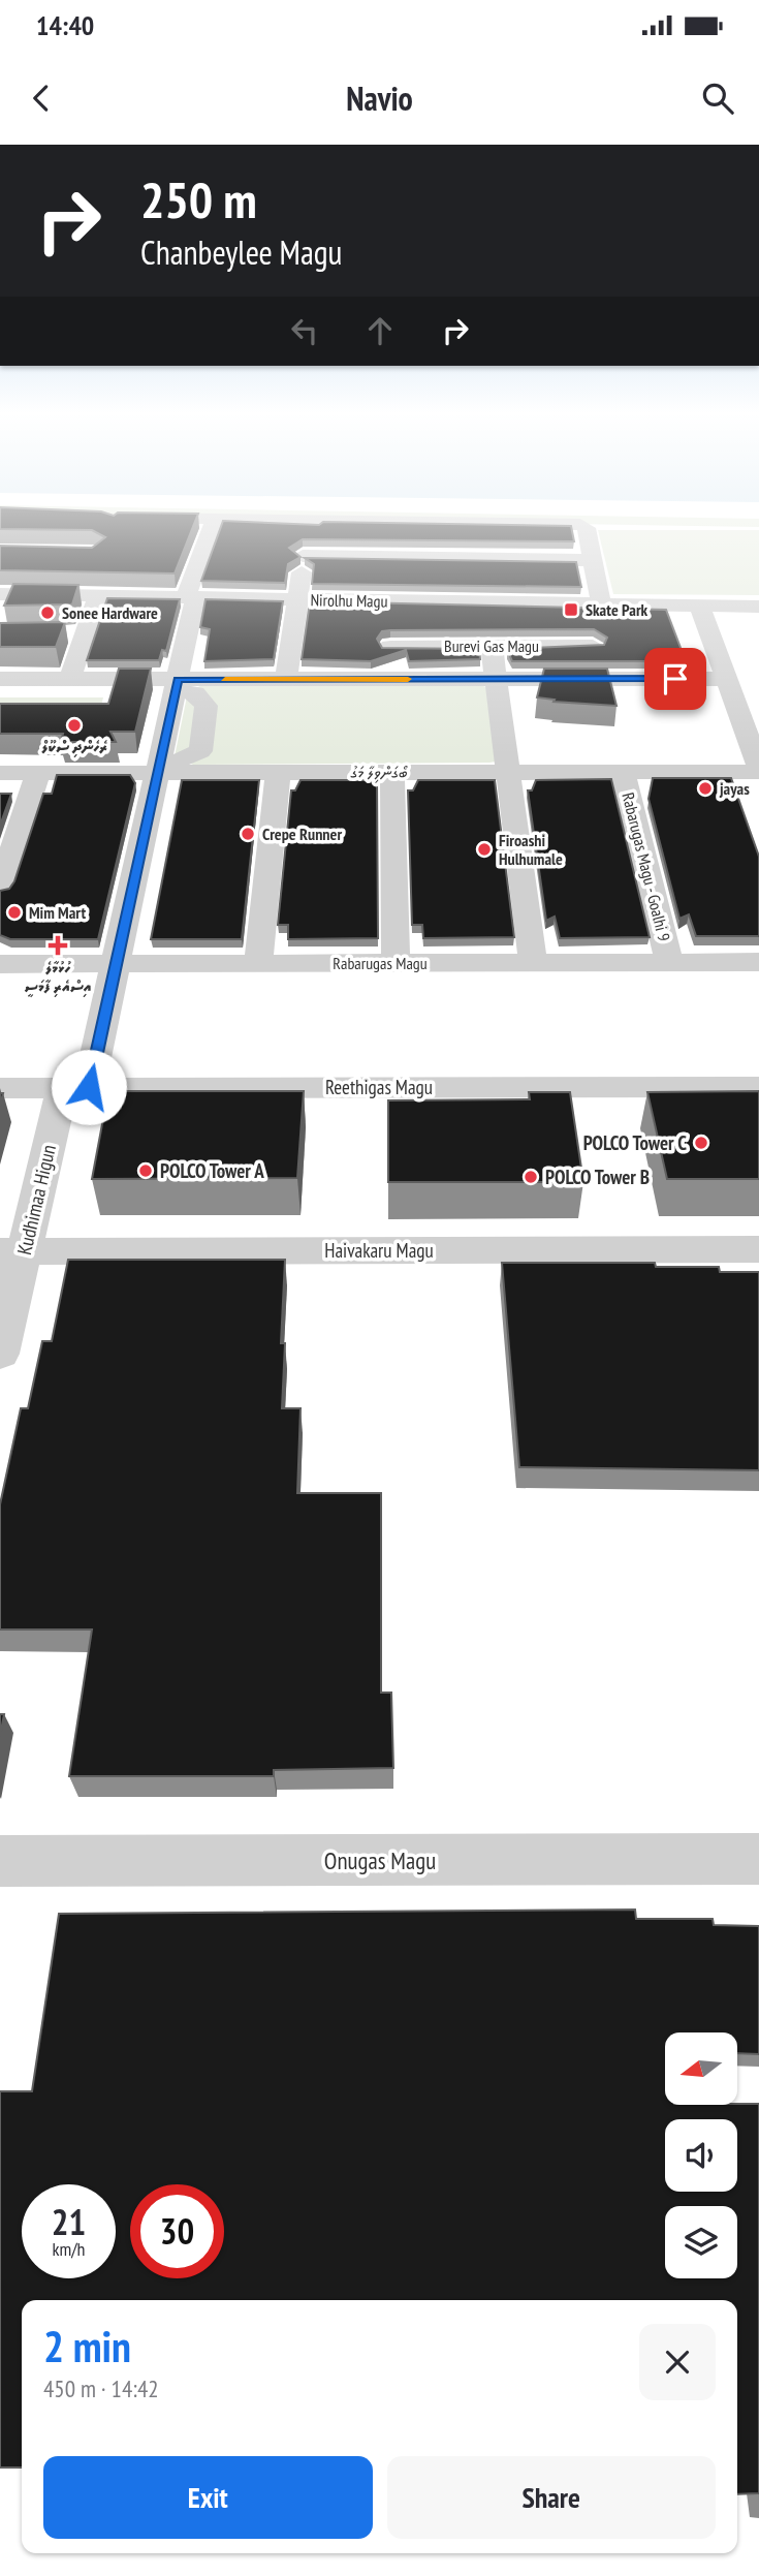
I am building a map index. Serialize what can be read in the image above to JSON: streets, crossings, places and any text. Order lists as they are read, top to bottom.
{
  "streets": {
    "street": [
      "Nirolhu Magu",
      "Burevi Gas Magu",
      "ބޯގަންވިލާ މަގު",
      "Rabarugas Magu - Goalhi 9",
      "Rabarugas Magu",
      "Reethigas Magu",
      "Kudhimaa Higun",
      "Haivakaru Magu",
      "Onugas Magu"
    ]
  },
  "crossings": [
    ["Nirolhu Magu", "Kudhimaa Higun"],
    ["ބޯގަންވިލާ މަގު", "Rabarugas Magu - Goalhi 9"],
    ["ބޯގަންވިލާ މަގު", "Kudhimaa Higun"],
    ["Rabarugas Magu - Goalhi 9", "Rabarugas Magu"],
    ["Rabarugas Magu", "Kudhimaa Higun"],
    ["Reethigas Magu", "Kudhimaa Higun"],
    ["Kudhimaa Higun", "Haivakaru Magu"]
  ],
  "places": {
    "transit": ["Skate Park"],
    "other": [
      "Sonee Hardware",
      "ރެހެންދި ސްކޫލް",
      "jayas",
      "Crepe Runner",
      "Firoashi Hulhumale",
      "Mim Mart",
      "POLCO Tower C",
      "POLCO Tower A",
      "POLCO Tower B"
    ],
    "health": ["ހުޅުމާލެ އިސްއެރި ފާމަސީ"]
  },
  "north": "left",
  "page": {
    "status": "14:40",
    "header": "Navio",
    "turn": ["250 m", "Chanbeylee Magu"],
    "speed": "21 km/h",
    "limit": "30",
    "heading": ["2 min", "450 m · 14:42"],
    "buttons": ["Exit", "Share"]
  }
}
